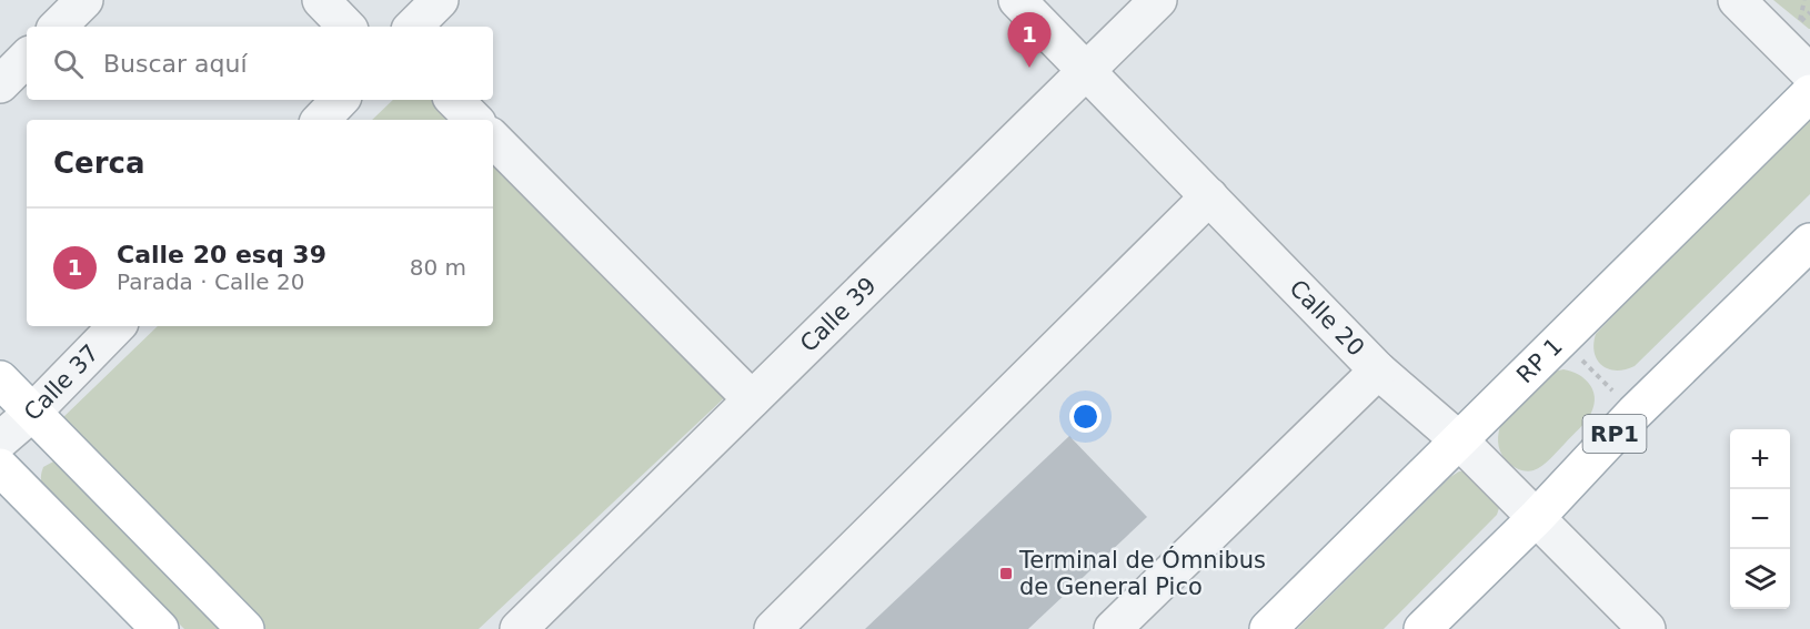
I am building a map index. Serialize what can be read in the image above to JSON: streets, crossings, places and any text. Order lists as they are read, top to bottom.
{
  "streets": {
    "main road": ["RP 1", "RP1"],
    "street": ["Calle 39", "Calle 20", "Calle 37"]
  },
  "crossings": [
    ["Calle 39", "Calle 20"],
    ["Calle 20", "RP 1"],
    ["Calle 20", "RP1"]
  ],
  "places": {
    "transit": ["Terminal de Ómnibus de General Pico"]
  },
  "page": {
    "pins": "1",
    "search": "Buscar aquí",
    "heading": "Cerca",
    "list": [
      {
        "mark": "1",
        "name": "Calle 20 esq 39",
        "note": "Parada · Calle 20",
        "value": "80 m"
      }
    ],
    "map_buttons": ["+", "−"]
  }
}
